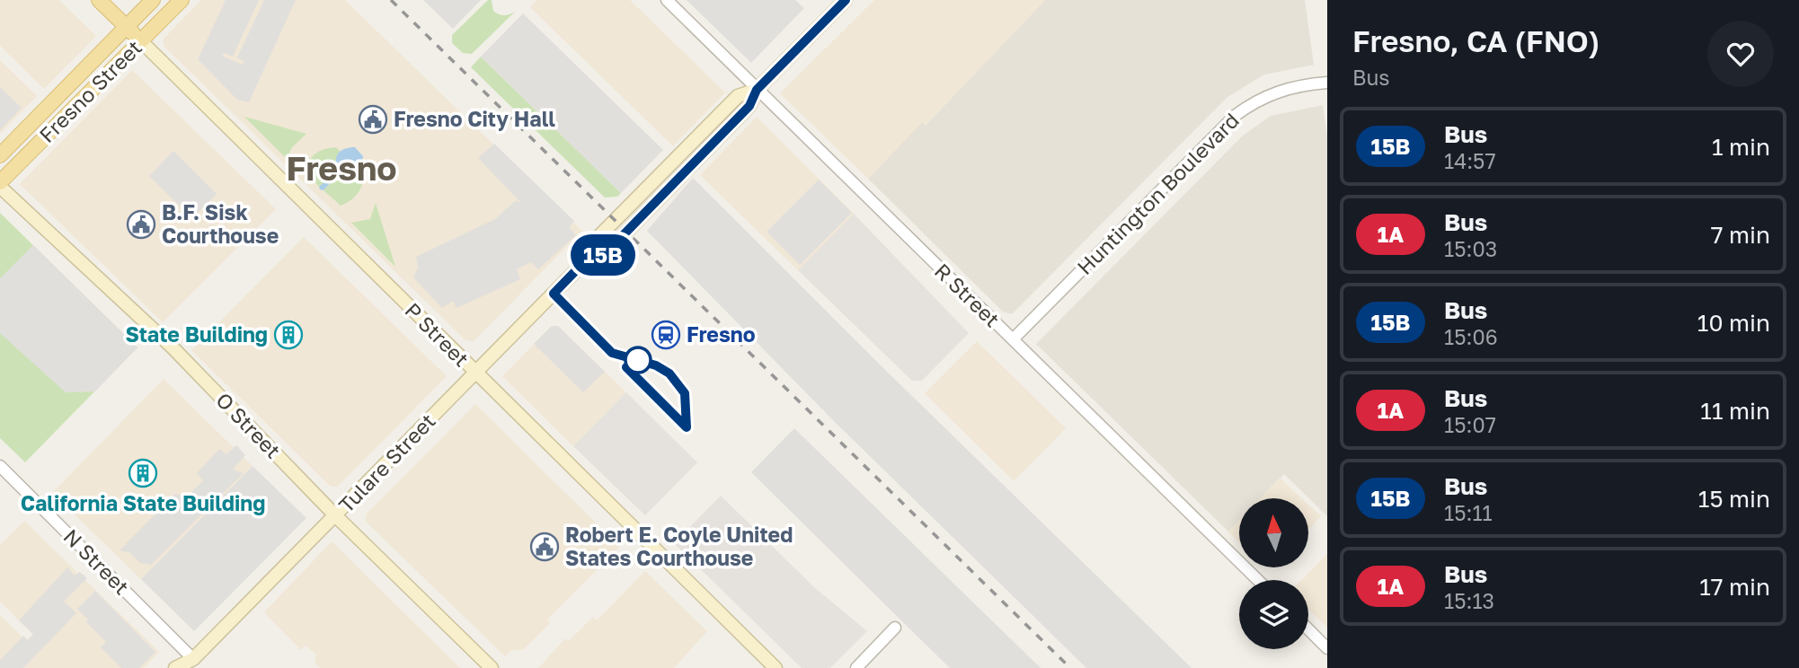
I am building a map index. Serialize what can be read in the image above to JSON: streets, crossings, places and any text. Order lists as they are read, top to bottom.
{
  "streets": {
    "main road": [
      "Fresno Street",
      "P Street",
      "O Street",
      "Tulare Street"
    ],
    "street": ["Huntington Boulevard", "R Street", "N Street"]
  },
  "crossings": [
    ["Fresno Street", "P Street"],
    ["Huntington Boulevard", "R Street"],
    ["R Street", "Tulare Street"],
    ["P Street", "Tulare Street"],
    ["O Street", "Tulare Street"],
    ["Tulare Street", "N Street"]
  ],
  "districts": ["Fresno"],
  "places": {
    "public building": ["Fresno City Hall", "B.F. Sisk Courthouse", "Robert E. Coyle United States Courthouse"],
    "building": ["State Building", "California State Building"],
    "station": ["Fresno"]
  },
  "lines": ["bus line 15B"],
  "north": "top",
  "page": {
    "on_map": "15B",
    "heading": ["Fresno, CA (FNO)", "Bus"],
    "list": [
      {
        "mark": "15B",
        "name": "Bus",
        "note": "14:57",
        "value": "1 min"
      },
      {
        "mark": "1A",
        "name": "Bus",
        "note": "15:03",
        "value": "7 min"
      },
      {
        "mark": "15B",
        "name": "Bus",
        "note": "15:06",
        "value": "10 min"
      },
      {
        "mark": "1A",
        "name": "Bus",
        "note": "15:07",
        "value": "11 min"
      },
      {
        "mark": "15B",
        "name": "Bus",
        "note": "15:11",
        "value": "15 min"
      },
      {
        "mark": "1A",
        "name": "Bus",
        "note": "15:13",
        "value": "17 min"
      }
    ]
  }
}
